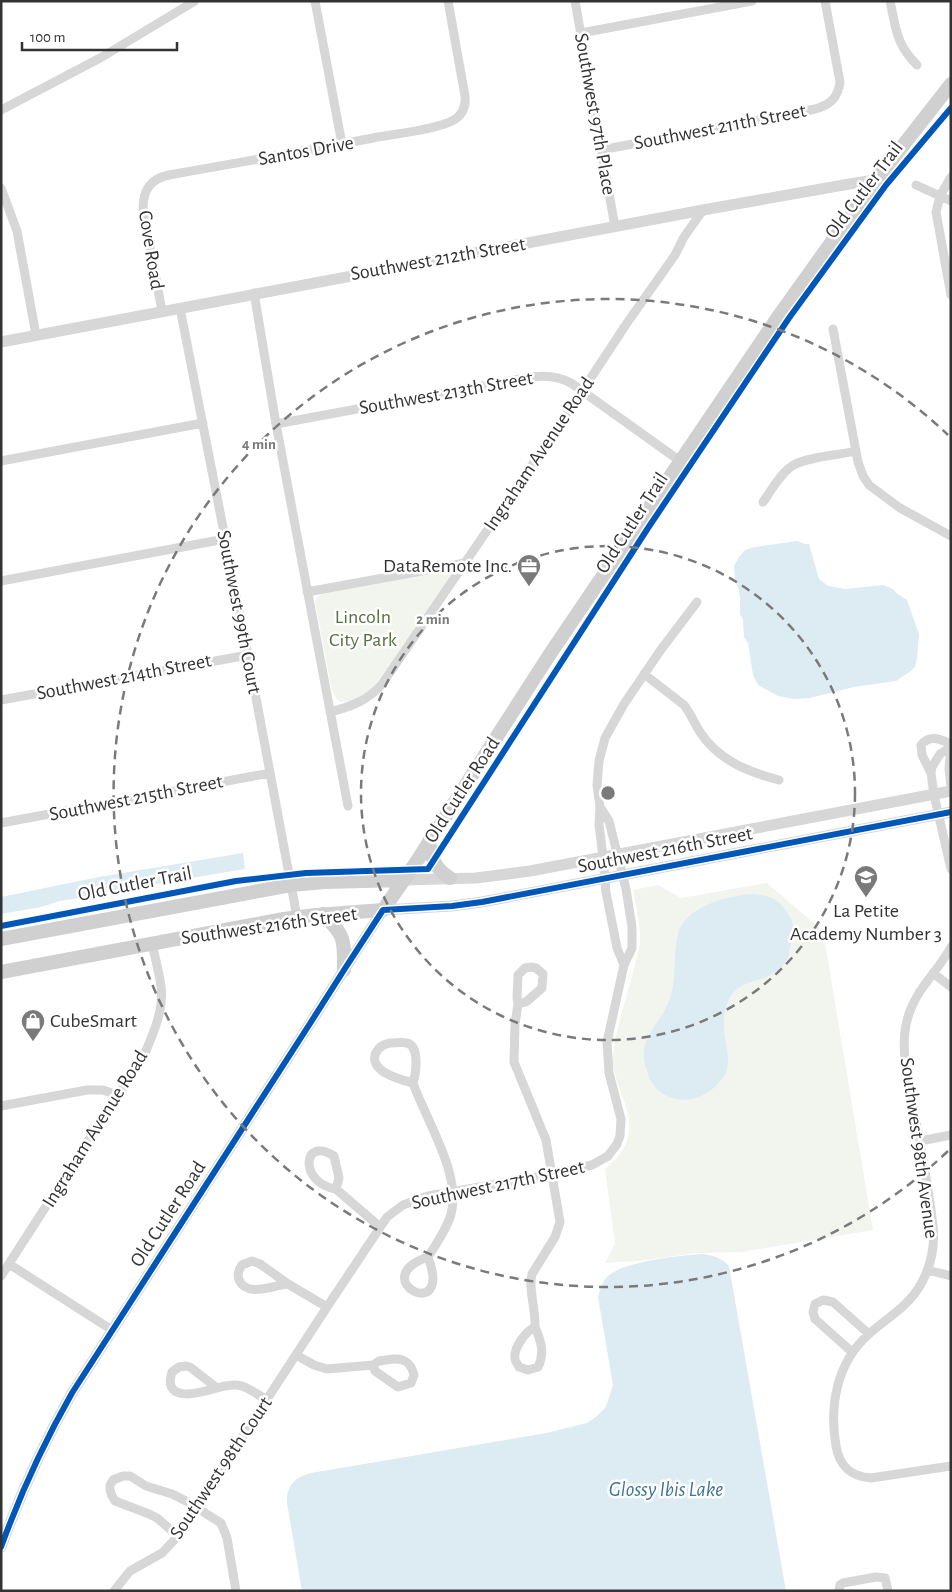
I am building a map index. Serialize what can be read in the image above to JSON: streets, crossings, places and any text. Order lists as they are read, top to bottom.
{
  "streets": {
    "main road": ["Old Cutler Road", "Southwest 216th Street"],
    "street": [
      "Southwest 97th Place",
      "Southwest 211th Street",
      "Santos Drive",
      "Cove Road",
      "Southwest 212th Street",
      "Southwest 213th Street",
      "Ingraham Avenue Road",
      "Southwest 99th Court",
      "Southwest 214th Street",
      "Southwest 215th Street",
      "Southwest 98th Avenue",
      "Southwest 217th Street",
      "Southwest 98th Court"
    ],
    "cycle path": ["Old Cutler Trail"]
  },
  "crossings": [
    ["Southwest 97th Place", "Southwest 211th Street"],
    ["Southwest 97th Place", "Southwest 212th Street"],
    ["Santos Drive", "Cove Road"],
    ["Cove Road", "Southwest 212th Street"],
    ["Southwest 212th Street", "Ingraham Avenue Road"],
    ["Southwest 212th Street", "Southwest 99th Court"],
    ["Southwest 212th Street", "Old Cutler Road"],
    ["Southwest 213th Street", "Ingraham Avenue Road"],
    ["Southwest 213th Street", "Old Cutler Road"],
    ["Ingraham Avenue Road", "Southwest 216th Street"],
    ["Southwest 99th Court", "Southwest 214th Street"],
    ["Southwest 99th Court", "Southwest 215th Street"],
    ["Southwest 99th Court", "Southwest 216th Street"],
    ["Old Cutler Road", "Southwest 216th Street"],
    ["Southwest 217th Street", "Southwest 98th Court"]
  ],
  "water": ["Glossy Ibis Lake"],
  "parks": ["Lincoln City Park"],
  "places": {
    "office": ["DataRemote Inc."],
    "school or university": ["La Petite Academy Number 3"],
    "shop": ["CubeSmart"]
  },
  "scale_bar": "100 m",
  "rings": ["4 min", "2 min"]
}
